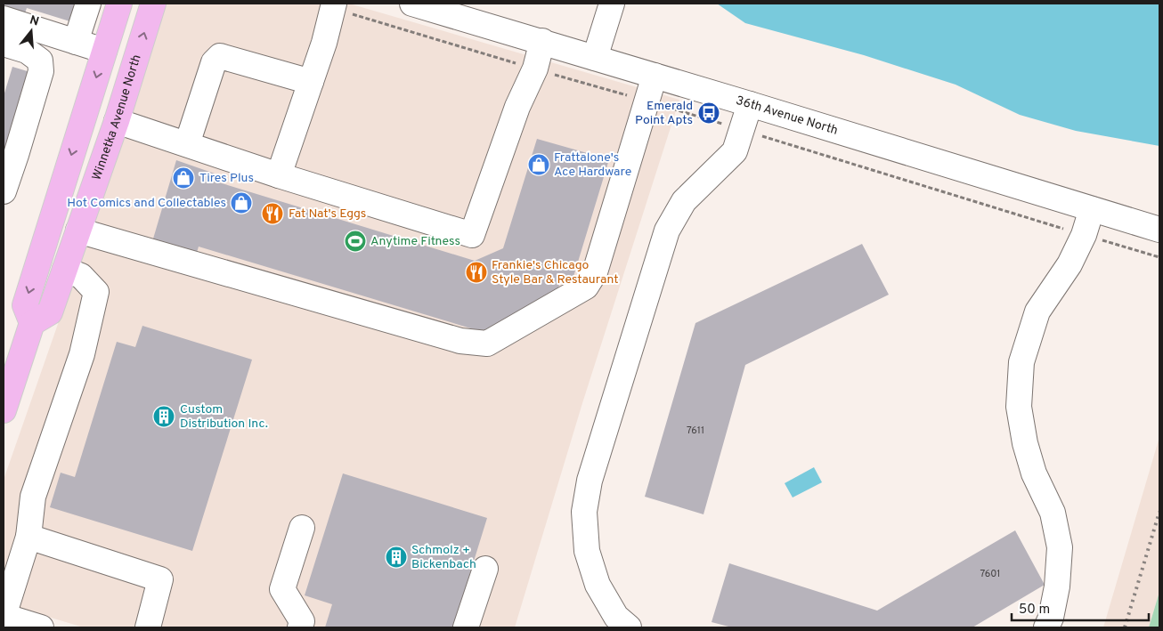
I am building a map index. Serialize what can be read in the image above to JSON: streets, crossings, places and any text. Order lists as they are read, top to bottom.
{
  "streets": {
    "main road": ["Winnetka Avenue North"],
    "street": ["36th Avenue North"]
  },
  "places": {
    "bus stop": ["Emerald Point Apts"],
    "shop": ["Frattalone's Ace Hardware", "Tires Plus", "Hot Comics and Collectables"],
    "restaurant": ["Fat Nat's Eggs", "Frankie's Chicago Style Bar & Restaurant"],
    "sports": ["Anytime Fitness"],
    "building": ["Custom Distribution Inc.", "Schmolz + Bickenbach"]
  },
  "house_numbers": ["7611", "7601"],
  "scale_bar": "50 m",
  "north": "top"
}
